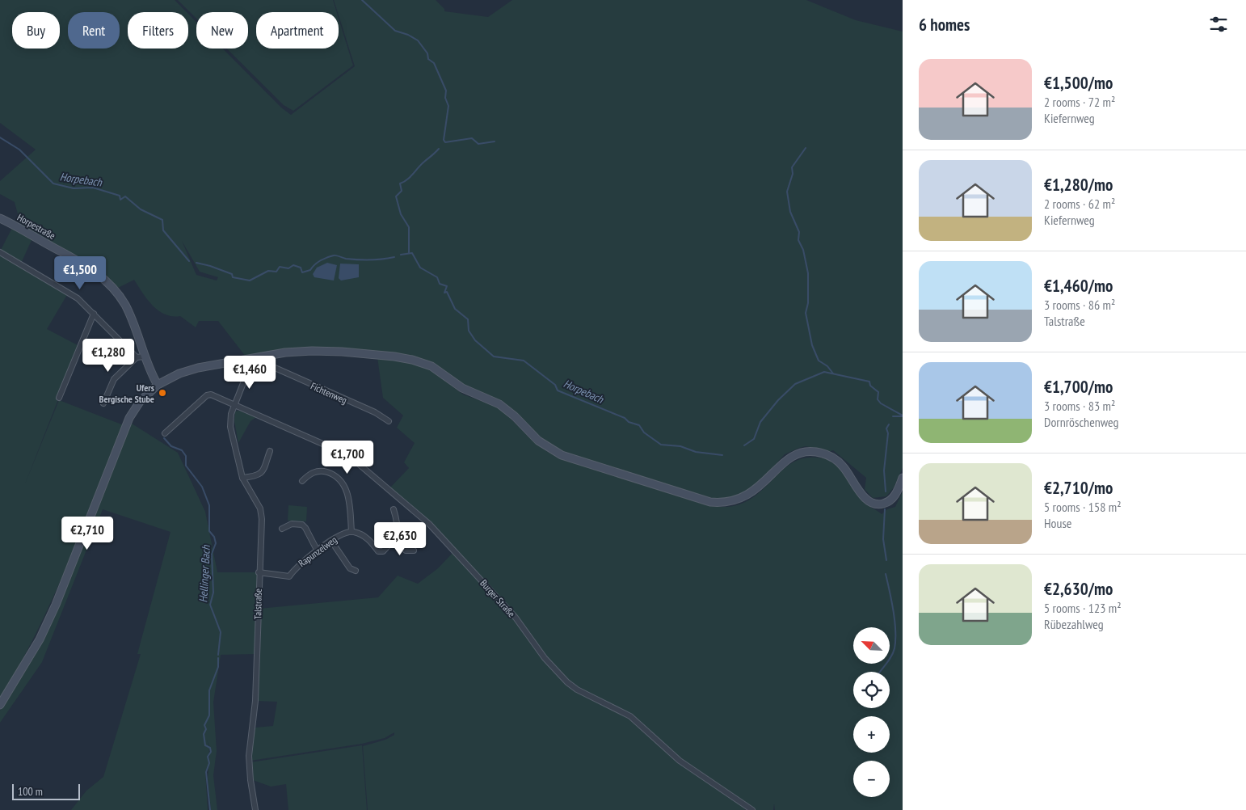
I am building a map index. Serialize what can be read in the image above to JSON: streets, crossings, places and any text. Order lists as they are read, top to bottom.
{
  "streets": {
    "street": [
      "Horpestraße",
      "Fichtenweg",
      "Rapunzelweg",
      "Burger Straße",
      "Talstraße"
    ]
  },
  "crossings": [
    ["Fichtenweg", "Talstraße"],
    ["Rapunzelweg", "Talstraße"],
    ["Burger Straße", "Talstraße"]
  ],
  "water": ["Horpebach", "Hellinger Bach"],
  "places": ["Ufers Bergische Stube"],
  "scale_bar": "100 m",
  "north": "top left",
  "page": {
    "heading": "6 homes",
    "chip": [
      "Buy",
      "Rent",
      "Filters",
      "New",
      "Apartment"
    ],
    "list": [
      {
        "name": "€1,500/mo",
        "note": "2 rooms · 72 m² · Kiefernweg"
      },
      {
        "name": "€1,280/mo",
        "note": "2 rooms · 62 m² · Kiefernweg"
      },
      {
        "name": "€1,460/mo",
        "note": "3 rooms · 86 m² · Talstraße"
      },
      {
        "name": "€1,700/mo",
        "note": "3 rooms · 83 m² · Dornröschenweg"
      },
      {
        "name": "€2,710/mo",
        "note": "5 rooms · 158 m² · House"
      },
      {
        "name": "€2,630/mo",
        "note": "5 rooms · 123 m² · Rübezahlweg"
      }
    ],
    "price": [
      "€1,500",
      "€1,280",
      "€1,460",
      "€1,700",
      "€2,710",
      "€2,630"
    ],
    "map_buttons": ["+", "−"],
    "scale": "100 m"
  }
}
